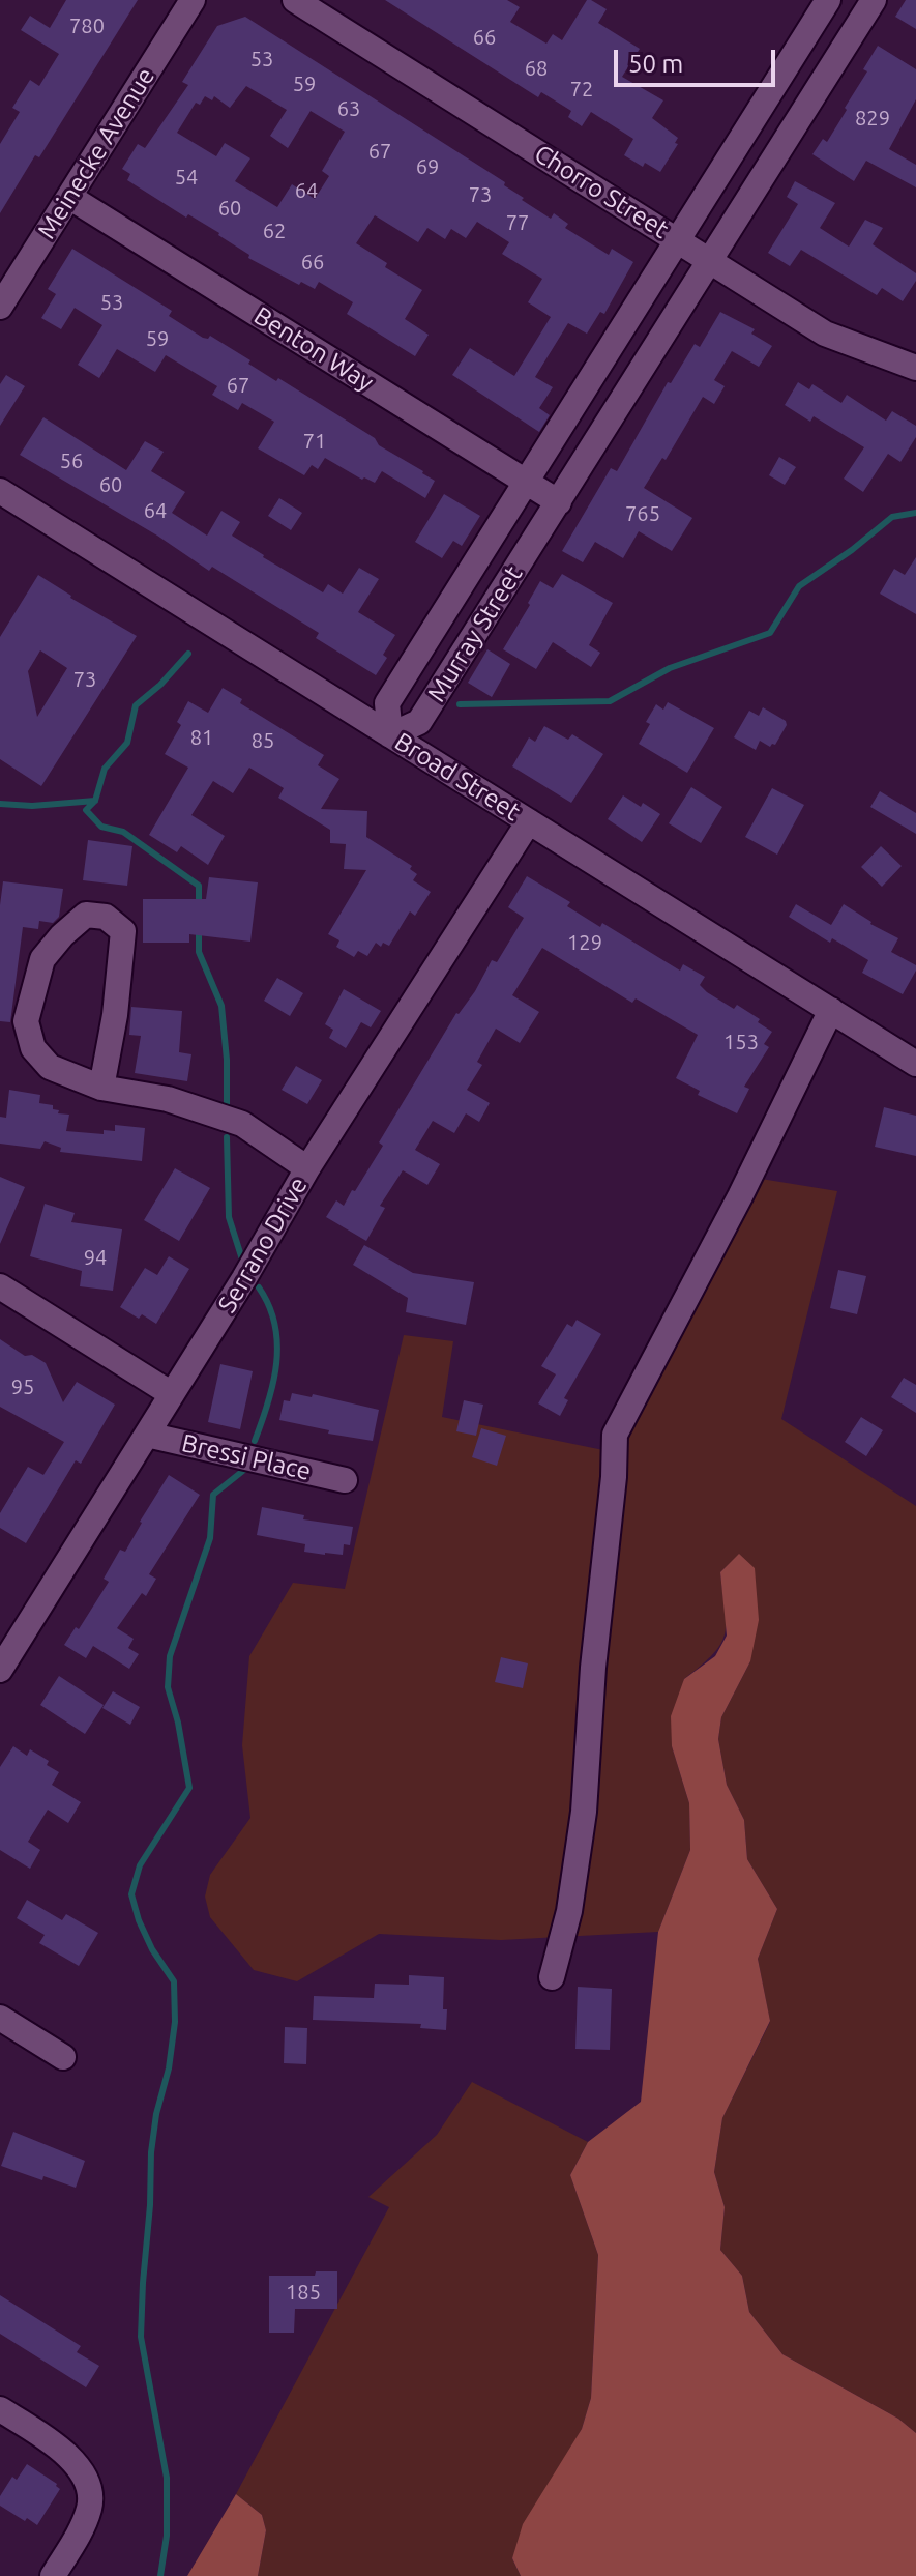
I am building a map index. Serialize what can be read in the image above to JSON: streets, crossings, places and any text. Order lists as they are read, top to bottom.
{
  "streets": {
    "street": [
      "Meinecke Avenue",
      "Chorro Street",
      "Benton Way",
      "Murray Street",
      "Broad Street",
      "Serrano Drive",
      "Bressi Place"
    ]
  },
  "crossings": [
    ["Meinecke Avenue", "Benton Way"],
    ["Chorro Street", "Murray Street"],
    ["Benton Way", "Murray Street"],
    ["Murray Street", "Broad Street"],
    ["Broad Street", "Serrano Drive"],
    ["Serrano Drive", "Bressi Place"]
  ],
  "house_numbers": [
    "780",
    "66",
    "53",
    "68",
    "59",
    "72",
    "63",
    "829",
    "67",
    "69",
    "54",
    "64",
    "73",
    "60",
    "77",
    "62",
    "66",
    "53",
    "59",
    "67",
    "71",
    "56",
    "60",
    "64",
    "765",
    "73",
    "81",
    "85",
    "129",
    "153",
    "94",
    "95",
    "185"
  ],
  "scale_bar": "50 m"
}
